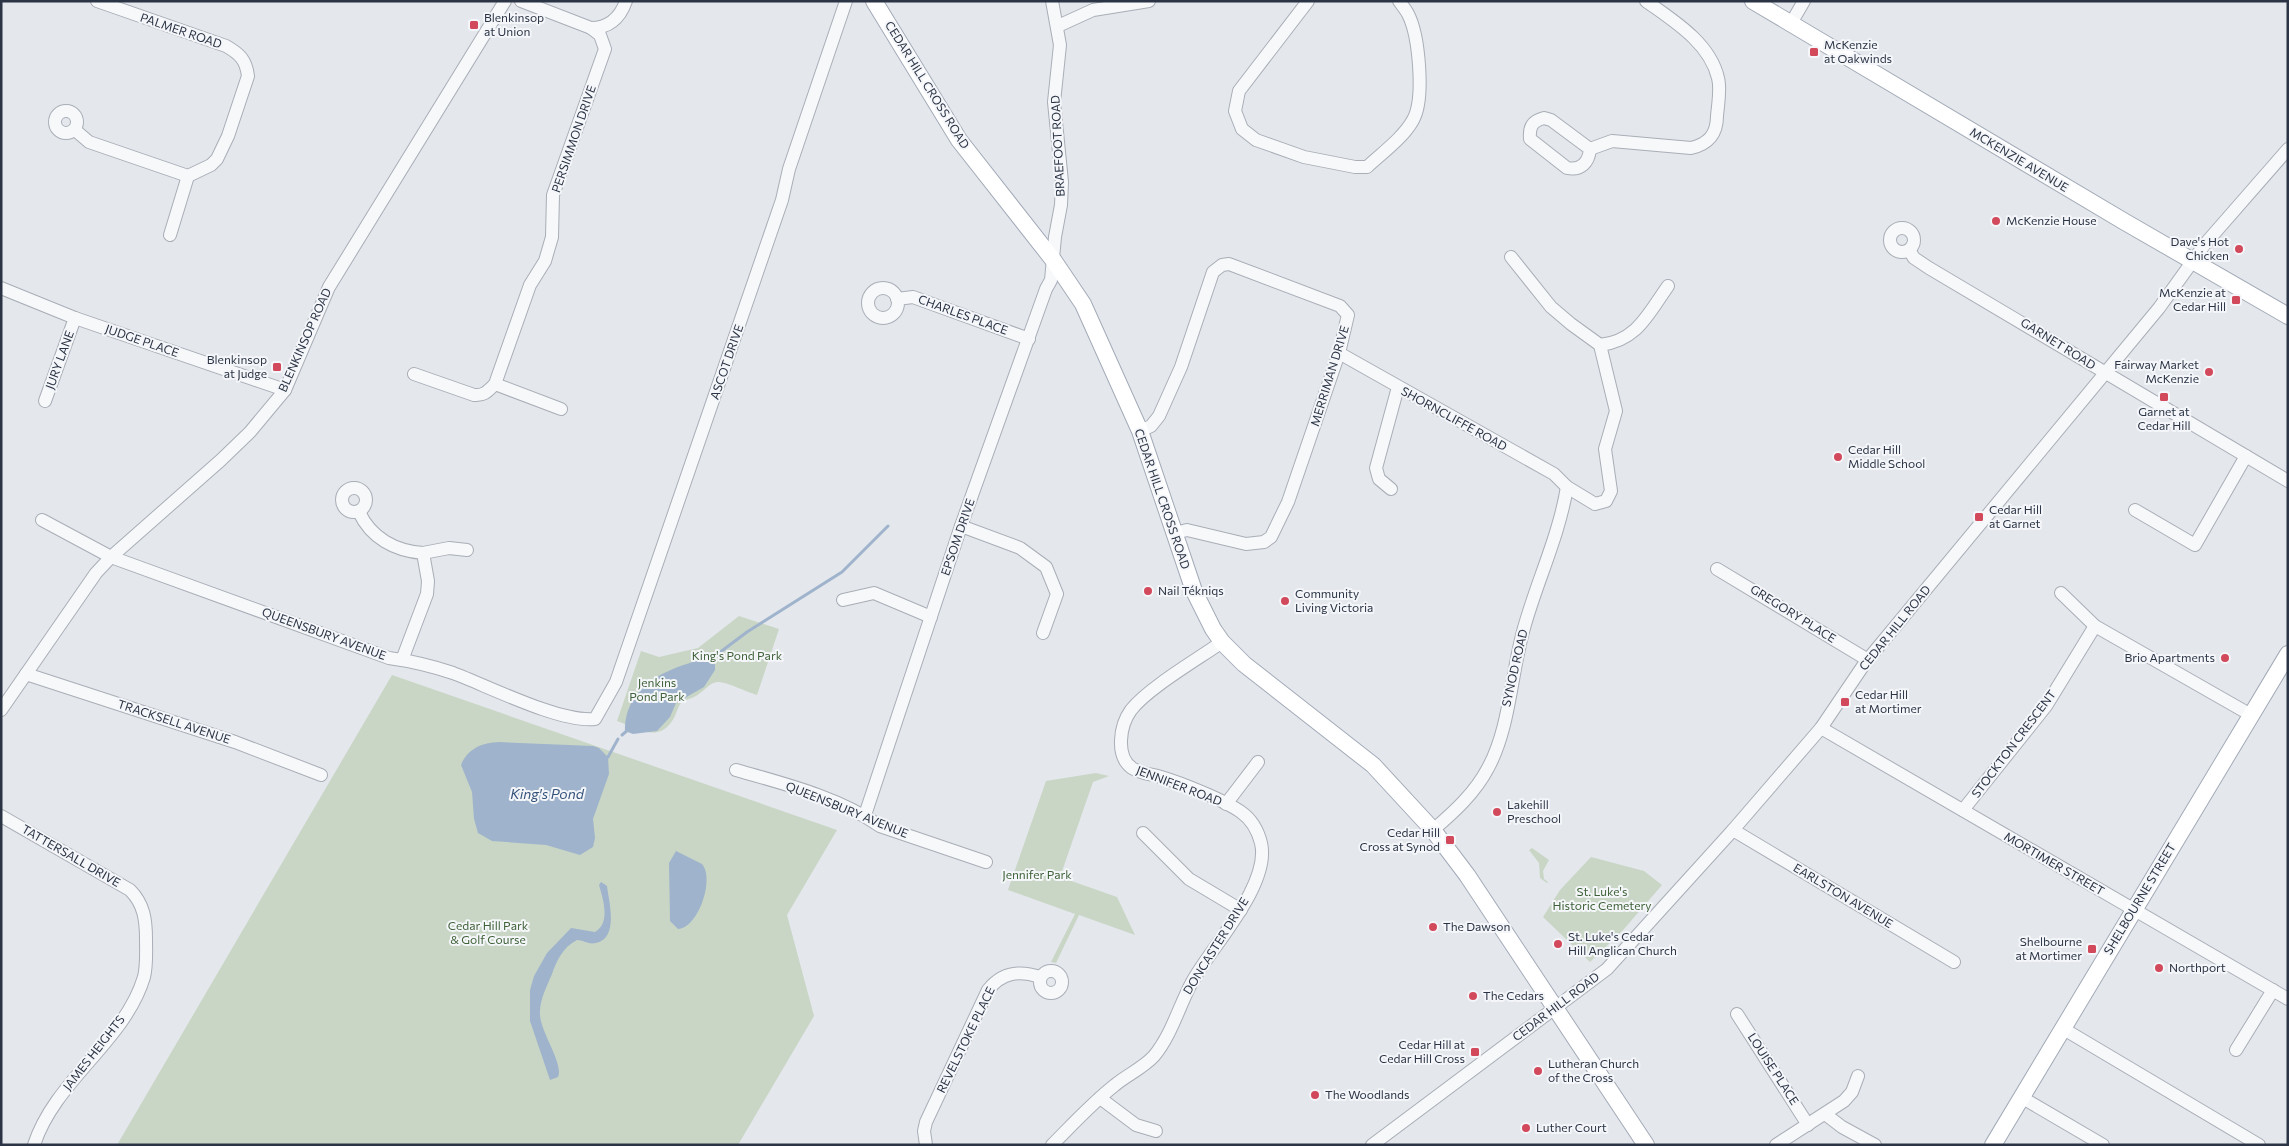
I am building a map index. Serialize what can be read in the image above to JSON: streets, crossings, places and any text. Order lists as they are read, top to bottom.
{
  "streets": {
    "main road": ["CEDAR HILL CROSS ROAD", "MCKENZIE AVENUE", "SHELBOURNE STREET"],
    "street": [
      "PALMER ROAD",
      "PERSIMMON DRIVE",
      "BRAEFOOT ROAD",
      "CHARLES PLACE",
      "BLENKINSOP ROAD",
      "JUDGE PLACE",
      "GARNET ROAD",
      "JURY LANE",
      "ASCOT DRIVE",
      "MERRIMAN DRIVE",
      "SHORNCLIFFE ROAD",
      "EPSOM DRIVE",
      "GREGORY PLACE",
      "CEDAR HILL ROAD",
      "QUEENSBURY AVENUE",
      "SYNOD ROAD",
      "TRACKSELL AVENUE",
      "STOCKTON CRESCENT",
      "JENNIFER ROAD",
      "TATTERSALL DRIVE",
      "MORTIMER STREET",
      "EARLSTON AVENUE",
      "DONCASTER DRIVE",
      "REVELSTOKE PLACE",
      "JAMES HEIGHTS",
      "LOUISE PLACE"
    ]
  },
  "crossings": [
    ["CEDAR HILL CROSS ROAD", "BRAEFOOT ROAD"],
    ["CEDAR HILL CROSS ROAD", "MERRIMAN DRIVE"],
    ["CEDAR HILL CROSS ROAD", "EPSOM DRIVE"],
    ["CEDAR HILL CROSS ROAD", "CEDAR HILL ROAD"],
    ["CEDAR HILL CROSS ROAD", "SYNOD ROAD"],
    ["CEDAR HILL CROSS ROAD", "JENNIFER ROAD"],
    ["BRAEFOOT ROAD", "EPSOM DRIVE"],
    ["MCKENZIE AVENUE", "CEDAR HILL ROAD"],
    ["CHARLES PLACE", "EPSOM DRIVE"],
    ["BLENKINSOP ROAD", "JUDGE PLACE"],
    ["BLENKINSOP ROAD", "QUEENSBURY AVENUE"],
    ["BLENKINSOP ROAD", "TRACKSELL AVENUE"],
    ["JUDGE PLACE", "JURY LANE"],
    ["GARNET ROAD", "CEDAR HILL ROAD"],
    ["ASCOT DRIVE", "QUEENSBURY AVENUE"],
    ["MERRIMAN DRIVE", "SHORNCLIFFE ROAD"],
    ["SHORNCLIFFE ROAD", "SYNOD ROAD"],
    ["EPSOM DRIVE", "QUEENSBURY AVENUE"],
    ["GREGORY PLACE", "CEDAR HILL ROAD"],
    ["CEDAR HILL ROAD", "MORTIMER STREET"],
    ["CEDAR HILL ROAD", "EARLSTON AVENUE"],
    ["STOCKTON CRESCENT", "MORTIMER STREET"],
    ["JENNIFER ROAD", "DONCASTER DRIVE"],
    ["TATTERSALL DRIVE", "JAMES HEIGHTS"],
    ["MORTIMER STREET", "SHELBOURNE STREET"]
  ],
  "water": ["King's Pond"],
  "parks": [
    "King's Pond Park",
    "Jenkins Pond Park",
    "Jennifer Park",
    "St. Luke's Historic Cemetery",
    "Cedar Hill Park & Golf Course"
  ],
  "places": {
    "transit": [
      "Blenkinsop at Union",
      "McKenzie at Oakwinds",
      "McKenzie at Cedar Hill",
      "Blenkinsop at Judge",
      "Garnet at Cedar Hill",
      "Cedar Hill at Garnet",
      "Cedar Hill at Mortimer",
      "Cedar Hill Cross at Synod",
      "Shelbourne at Mortimer",
      "Cedar Hill at Cedar Hill Cross"
    ],
    "other": [
      "McKenzie House",
      "Dave's Hot Chicken",
      "Fairway Market McKenzie",
      "Cedar Hill Middle School",
      "Nail Tékniqs",
      "Community Living Victoria",
      "Brio Apartments",
      "Lakehill Preschool",
      "The Dawson",
      "St. Luke's Cedar Hill Anglican Church",
      "Northport",
      "The Cedars",
      "Lutheran Church of the Cross",
      "The Woodlands",
      "Luther Court"
    ]
  }
}
